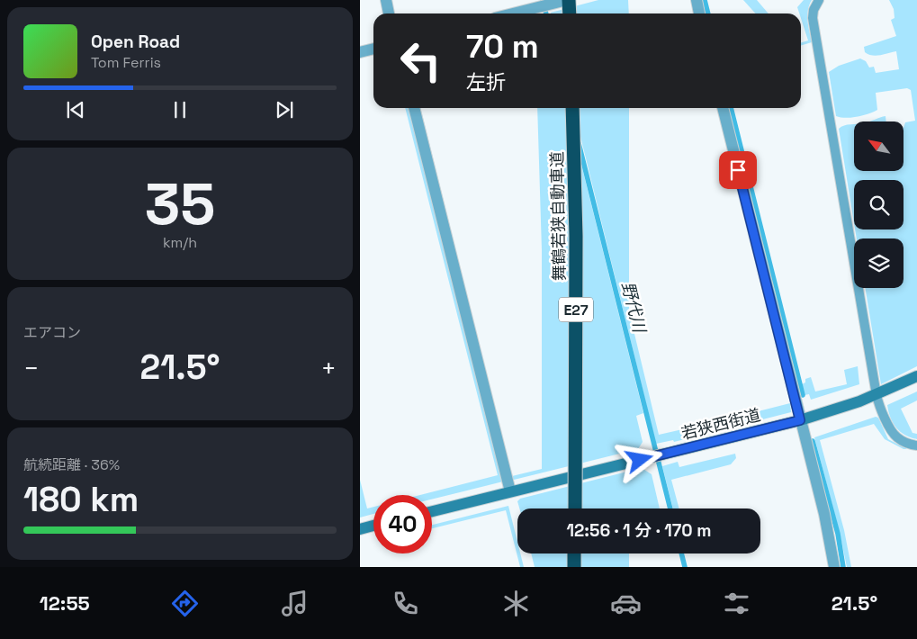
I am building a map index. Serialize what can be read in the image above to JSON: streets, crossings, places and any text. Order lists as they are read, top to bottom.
{
  "streets": {
    "highway": ["舞鶴若狭自動車道", "E27"],
    "street": ["若狭西街道"]
  },
  "water": ["野代川"],
  "north": "top left",
  "page": {
    "turn": ["70 m", "左折"],
    "song": ["Open Road", "Tom Ferris"],
    "tile": [
      ["35", "km/h"],
      "エアコン",
      ["航続距離 · 36%", "180 km"]
    ],
    "heat": ["−", "21.5°", "+"],
    "limit": "40",
    "trip": "12:56 · 1 分 · 170 m",
    "tabs": ["12:55", "21.5°"]
  }
}
